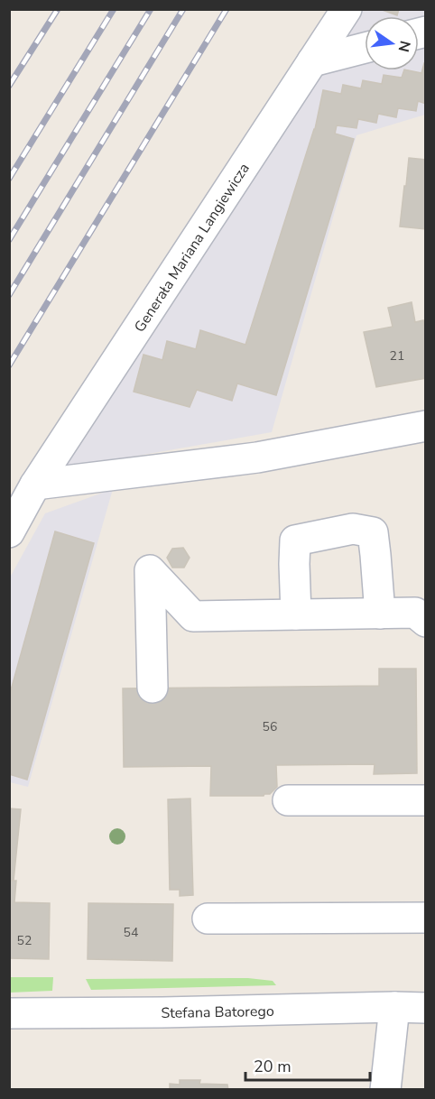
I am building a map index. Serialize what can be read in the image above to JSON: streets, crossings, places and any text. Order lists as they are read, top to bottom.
{
  "streets": {
    "street": ["Generała Mariana Langiewicza", "Stefana Batorego"]
  },
  "house_numbers": [
    "21",
    "56",
    "54",
    "52"
  ],
  "scale_bar": "20 m",
  "north": "right"
}
